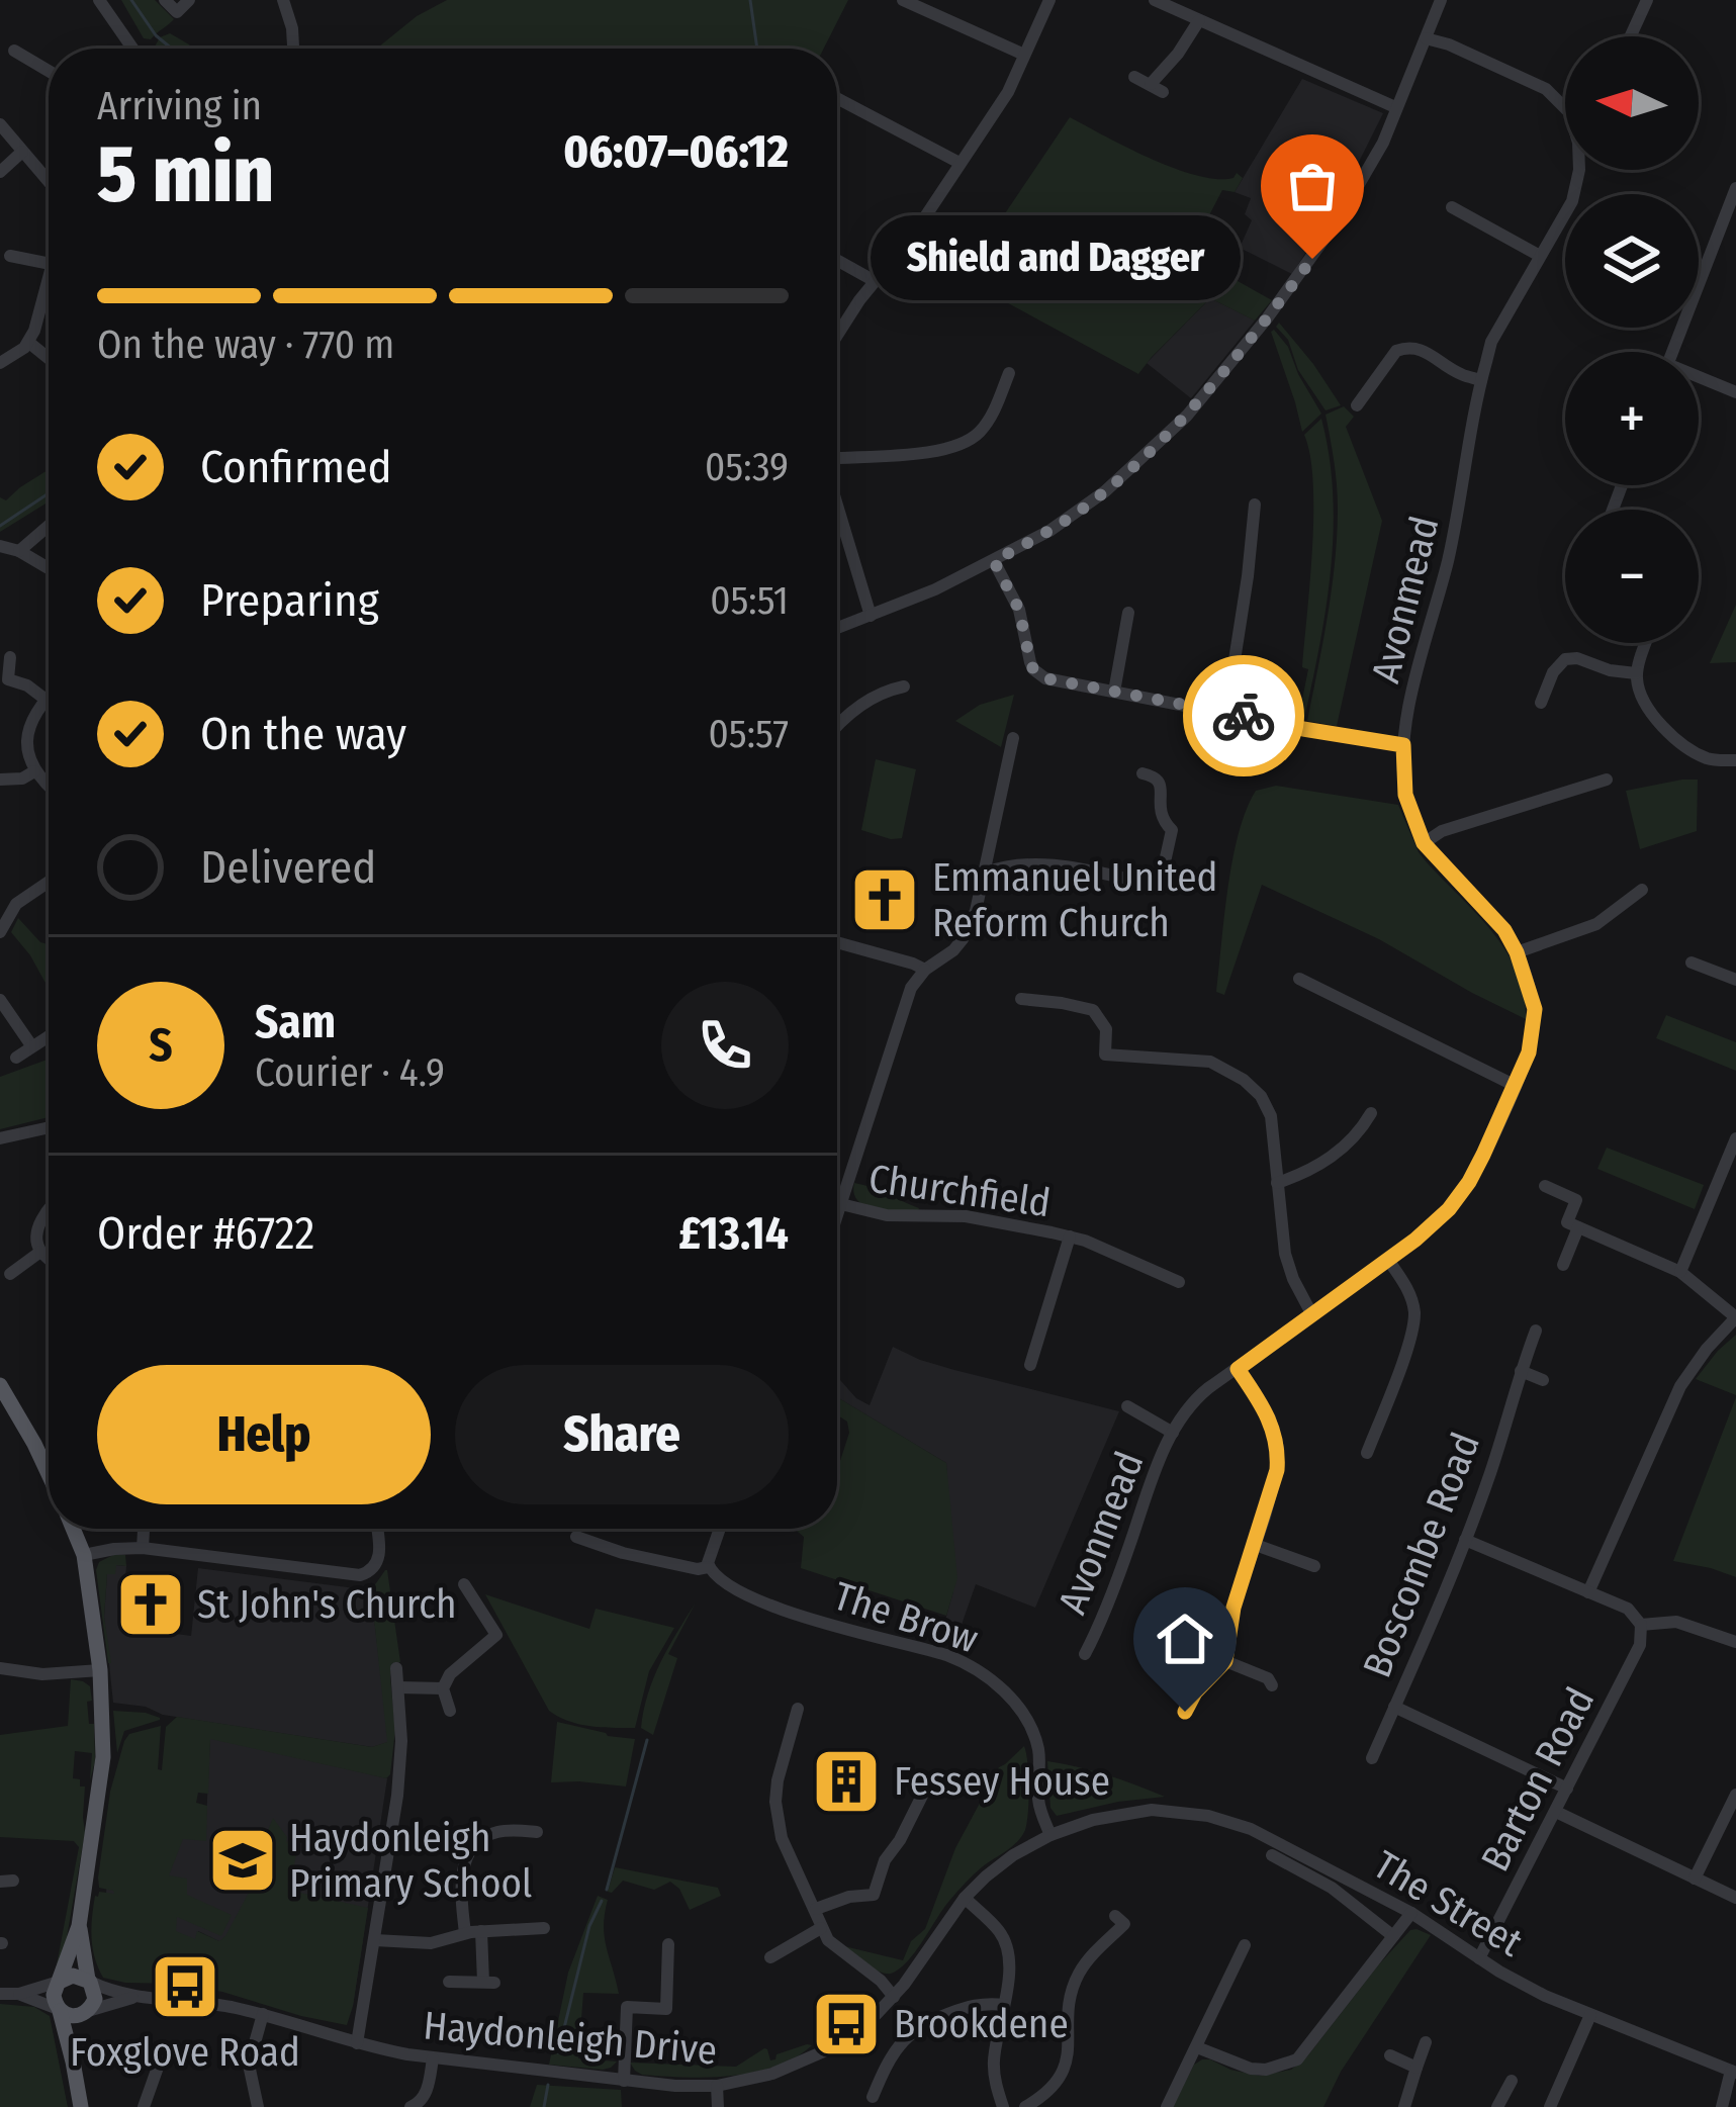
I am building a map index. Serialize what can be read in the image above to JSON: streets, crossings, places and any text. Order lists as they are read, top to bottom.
{
  "streets": {
    "street": [
      "Avonmead",
      "Churchfield",
      "Boscombe Road",
      "The Brow",
      "Barton Road",
      "The Street",
      "Haydonleigh Drive"
    ]
  },
  "crossings": [
    ["The Brow", "Haydonleigh Drive"],
    ["Barton Road", "The Street"],
    ["The Street", "Haydonleigh Drive"]
  ],
  "places": {
    "other": ["Shield and Dagger"],
    "church": ["Emmanuel United Reform Church", "St John's Church"],
    "building": ["Fessey House"],
    "school or university": ["Haydonleigh Primary School"],
    "bus stop": ["Foxglove Road", "Brookdene"]
  },
  "north": "left",
  "page": {
    "map_buttons": ["+", "−"],
    "heading": ["5 min", "Arriving in", "06:07–06:12"],
    "panel": [
      "Sam",
      "Courier · 4.9",
      "Order #6722",
      "£13.14"
    ],
    "bubble": "Shield and Dagger",
    "bar": "On the way · 770 m",
    "list": [
      ["Confirmed", "05:39"],
      ["Preparing", "05:51"],
      ["On the way", "05:57"],
      "Delivered"
    ],
    "round": "S",
    "buttons": ["Help", "Share"]
  }
}
